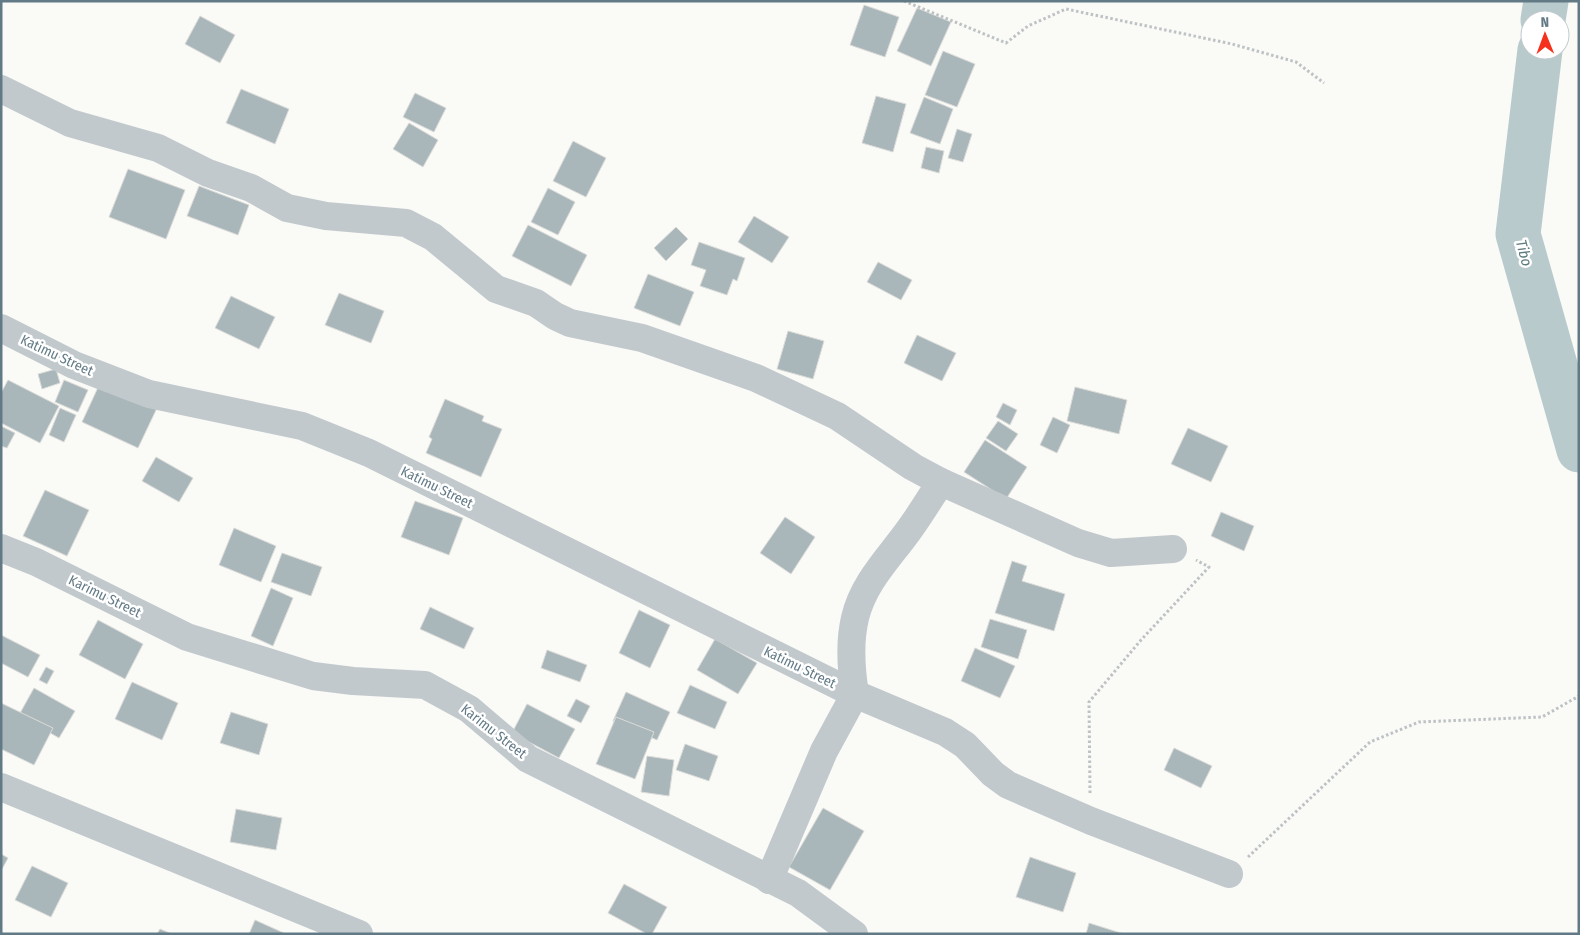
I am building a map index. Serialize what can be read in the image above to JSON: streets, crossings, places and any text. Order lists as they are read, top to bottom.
{
  "streets": {
    "street": ["Katimu Street", "Karimu Street"]
  },
  "water": ["Tibo"],
  "north": "top"
}
